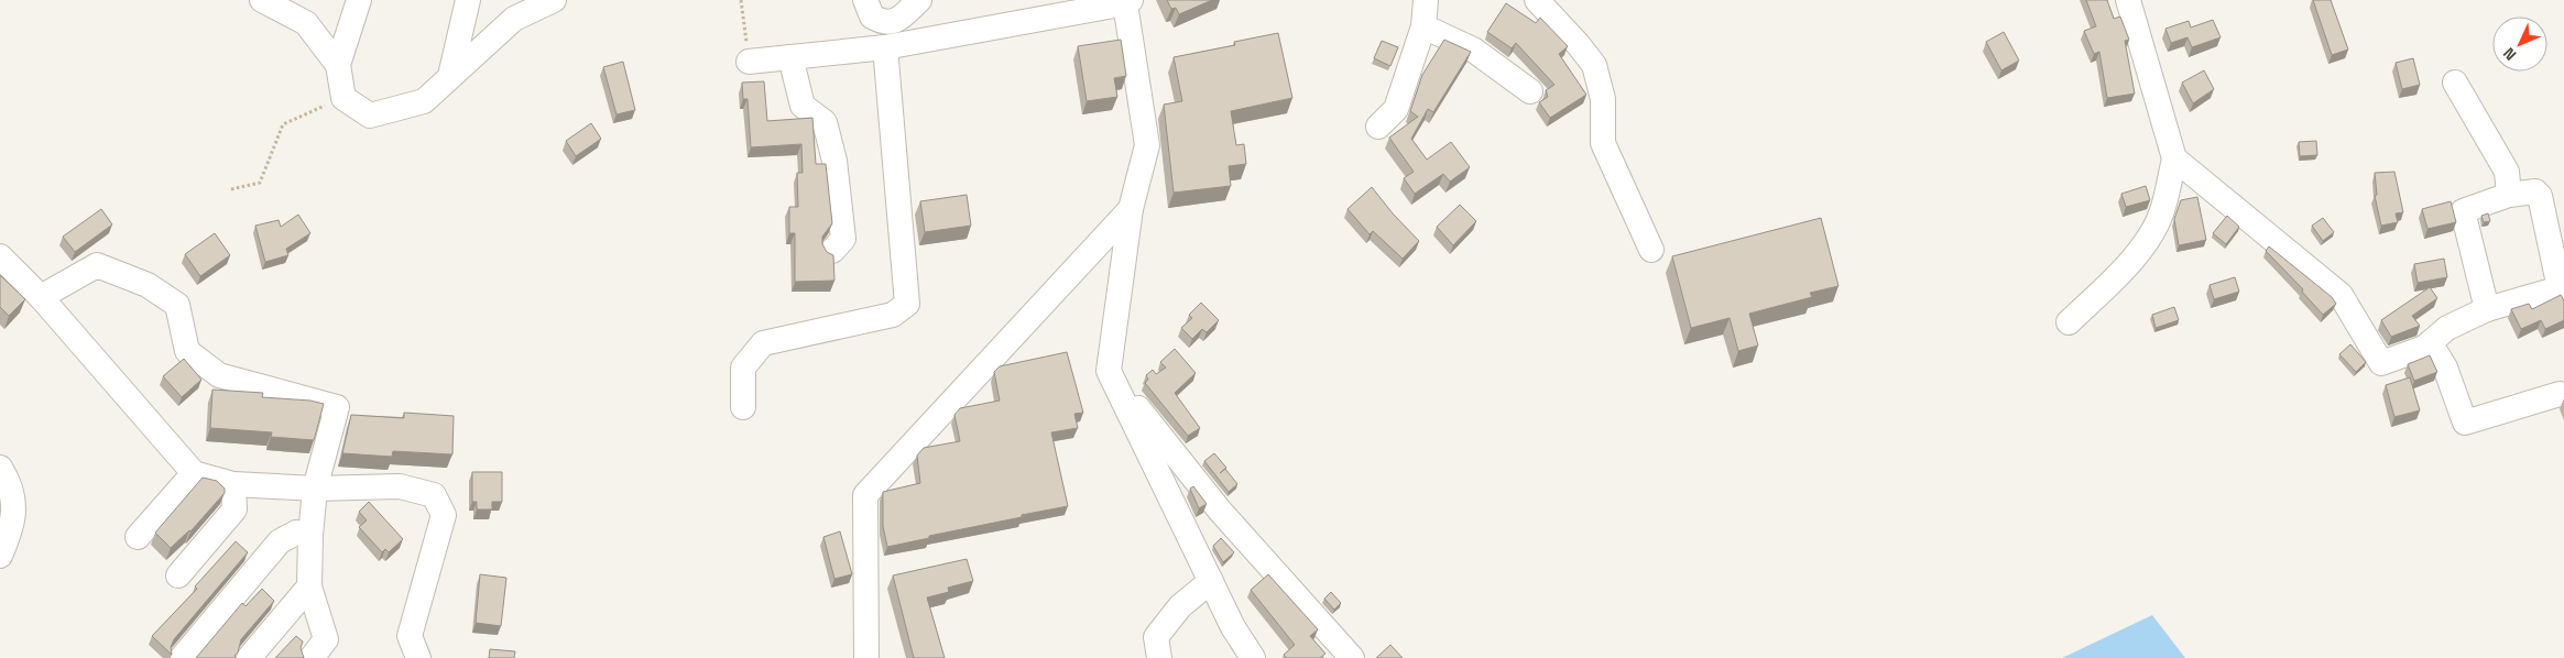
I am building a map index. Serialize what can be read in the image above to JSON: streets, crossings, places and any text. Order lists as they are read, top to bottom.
{
  "north": "bottom left"
}
